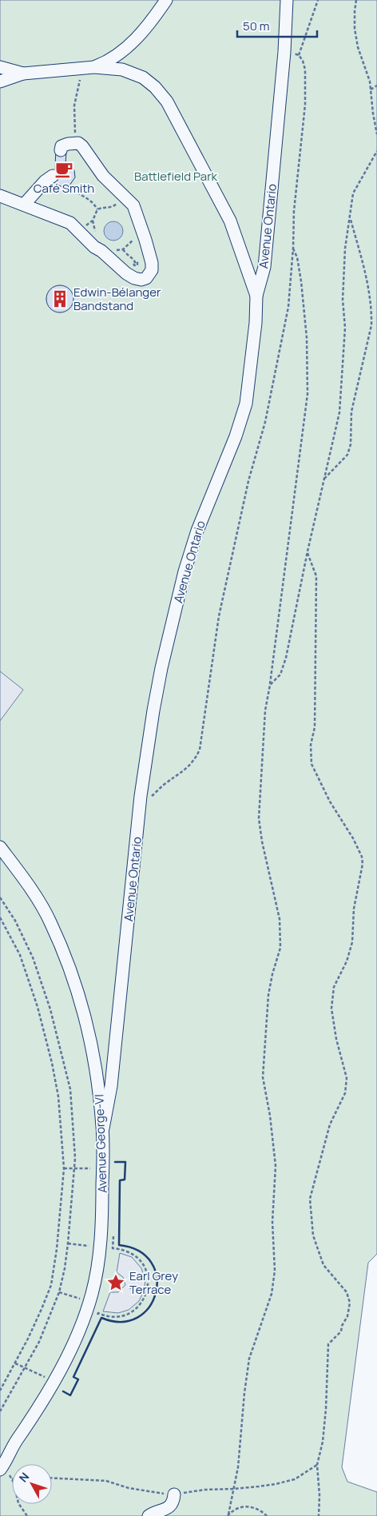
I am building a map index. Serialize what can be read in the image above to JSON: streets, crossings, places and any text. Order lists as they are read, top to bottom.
{
  "streets": {
    "street": ["Avenue Ontario", "Avenue George-VI"]
  },
  "crossings": [
    ["Avenue Ontario", "Avenue George-VI"]
  ],
  "parks": ["Battlefield Park"],
  "places": {
    "cafe": ["Café Smith"],
    "building": ["Edwin-Bélanger Bandstand"],
    "place": ["Earl Grey Terrace"]
  },
  "scale_bar": "50 m",
  "north": "top left"
}
